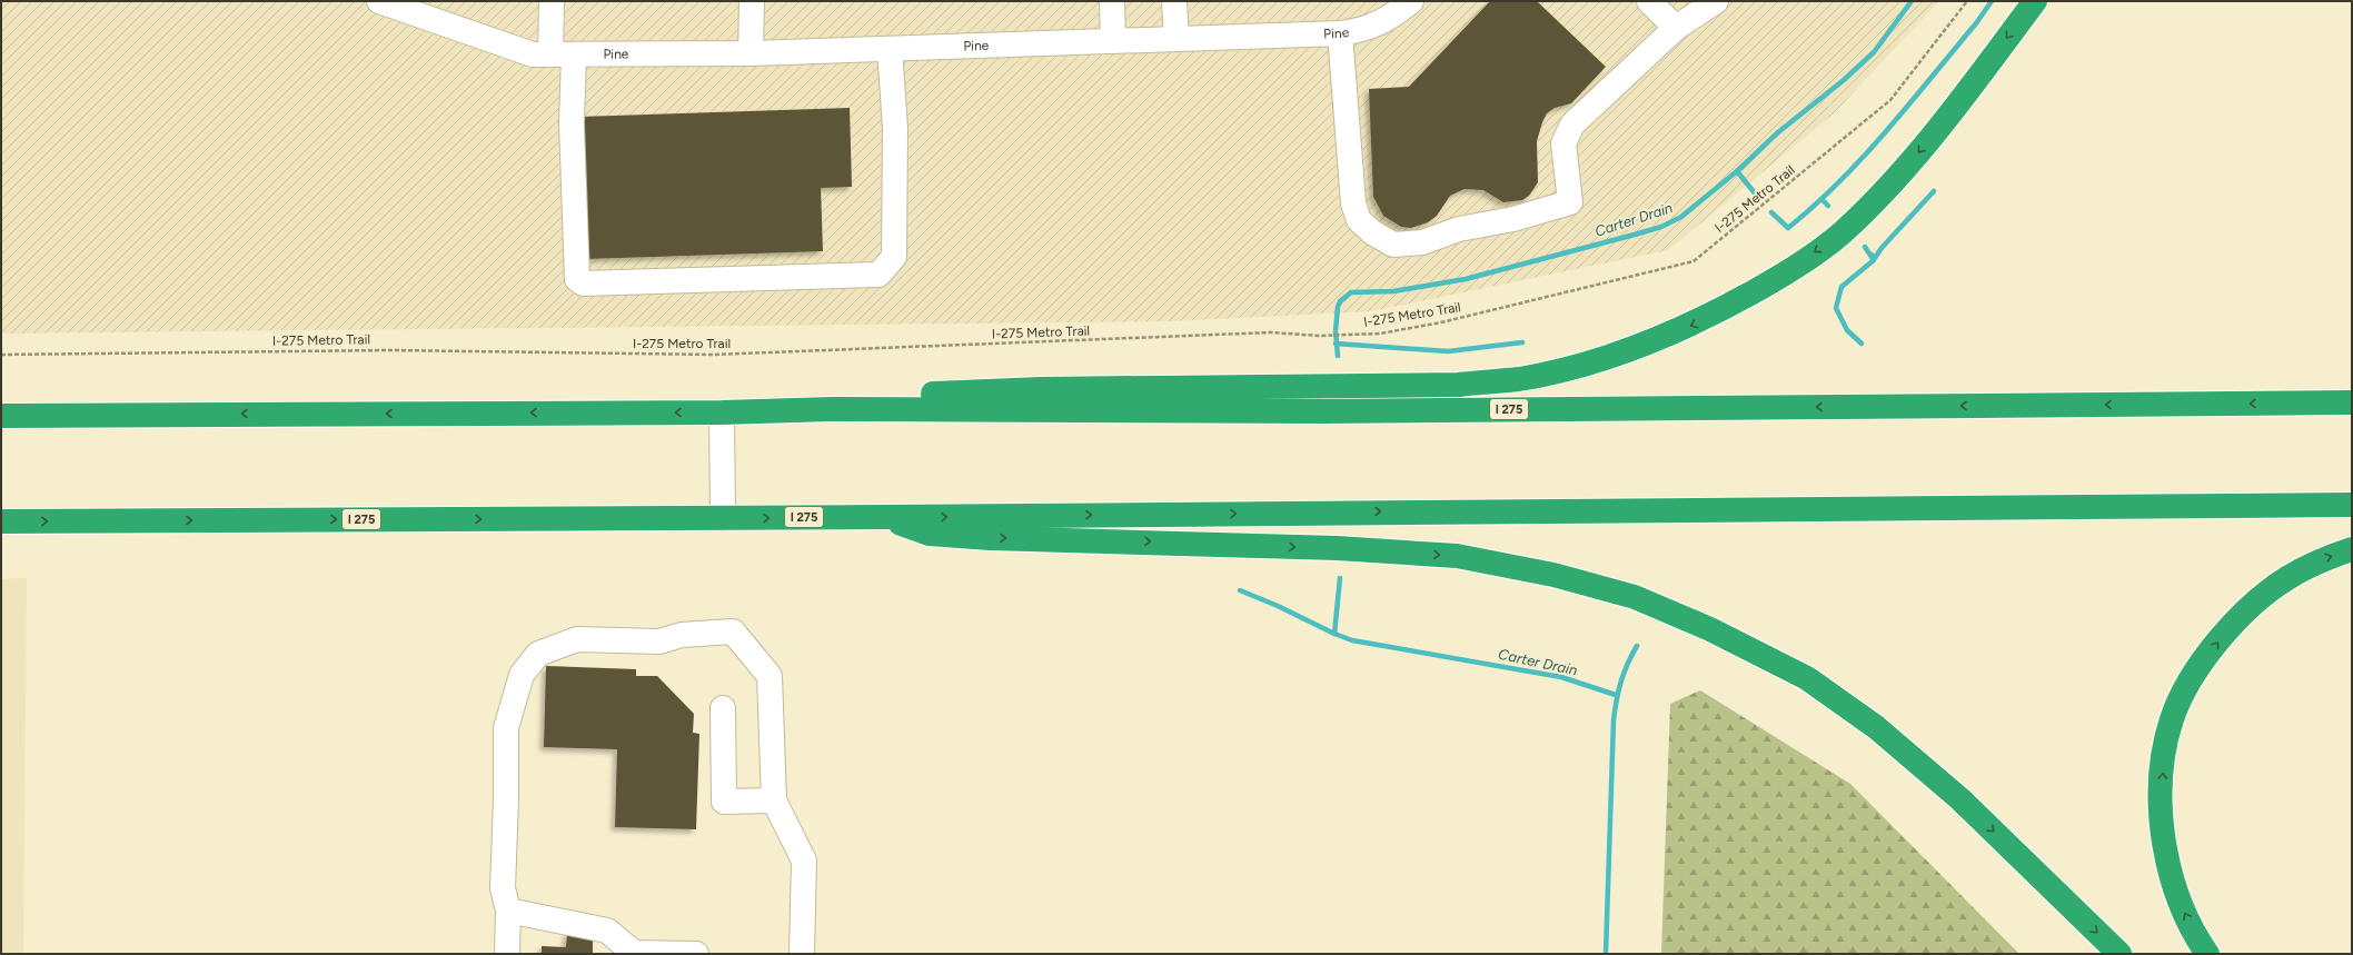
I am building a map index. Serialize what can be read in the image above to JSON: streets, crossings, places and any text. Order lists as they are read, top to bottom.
{
  "streets": {
    "highway": ["I 275"],
    "street": ["Pine"],
    "path": ["I-275 Metro Trail"]
  },
  "water": ["Carter Drain"]
}
